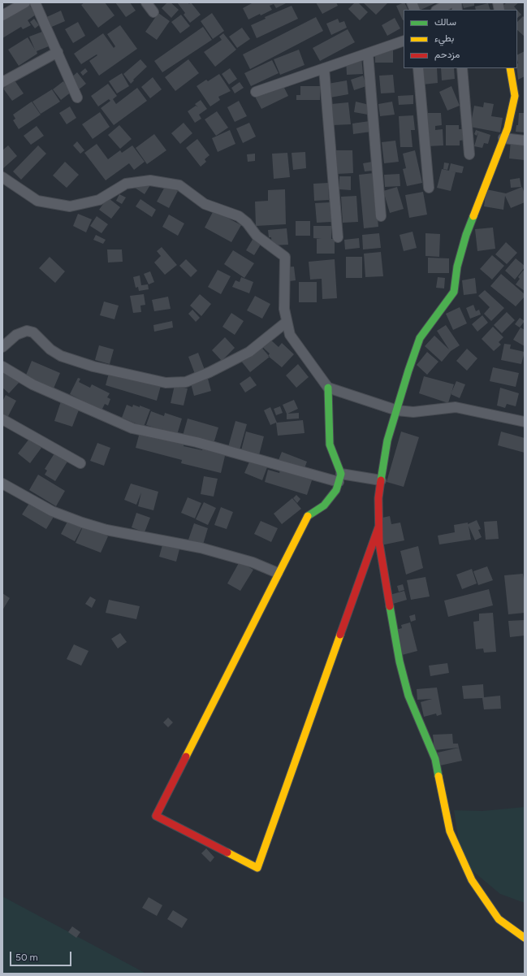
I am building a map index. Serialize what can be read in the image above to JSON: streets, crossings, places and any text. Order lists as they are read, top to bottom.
{
  "legend": ["سالك", "بطيء", "مزدحم"],
  "scale_bar": "50 m"
}
